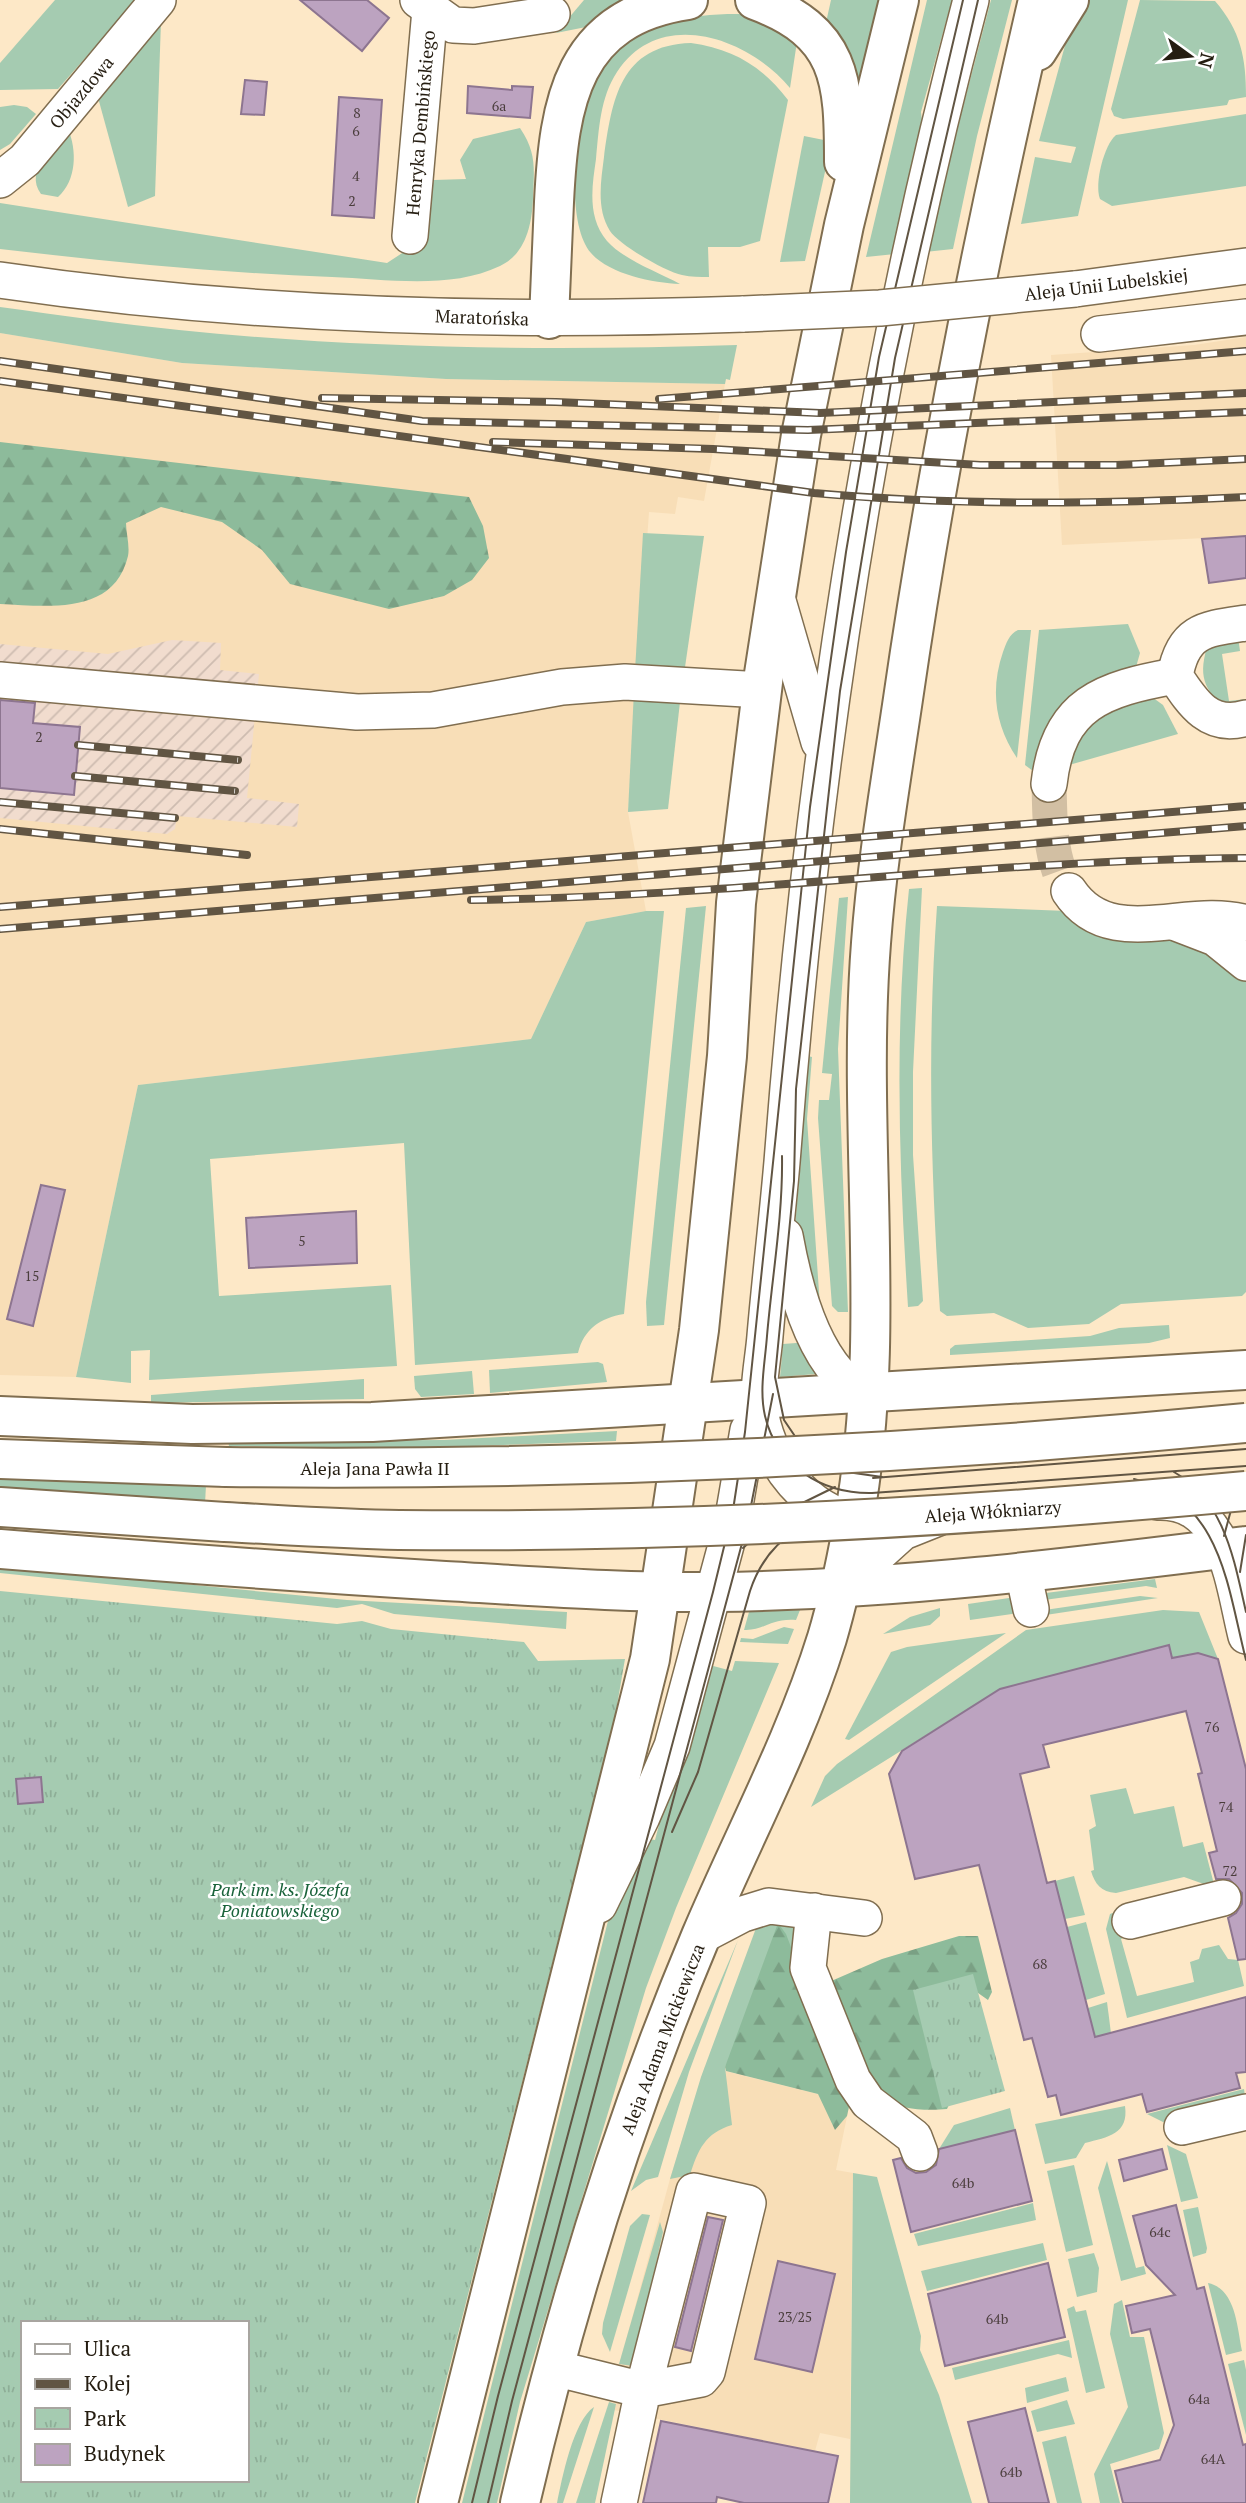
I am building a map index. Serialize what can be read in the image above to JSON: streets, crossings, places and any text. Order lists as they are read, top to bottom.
{
  "streets": {
    "main road": ["Aleja Jana Pawła II", "Aleja Włókniarzy", "Aleja Adama Mickiewicza"],
    "street": [
      "Objazdowa",
      "Henryka Dembińskiego",
      "Aleja Unii Lubelskiej",
      "Maratońska"
    ]
  },
  "crossings": [
    ["Aleja Unii Lubelskiej", "Maratońska"]
  ],
  "parks": ["Park im. ks. Józefa Poniatowskiego"],
  "house_numbers": [
    "6a",
    "8",
    "6",
    "4",
    "2",
    "2",
    "5",
    "15",
    "76",
    "74",
    "72",
    "68",
    "64b",
    "64c",
    "23/25",
    "64b",
    "64a",
    "64A",
    "64b"
  ],
  "legend": [
    "Ulica",
    "Kolej",
    "Park",
    "Budynek"
  ],
  "north": "right"
}
